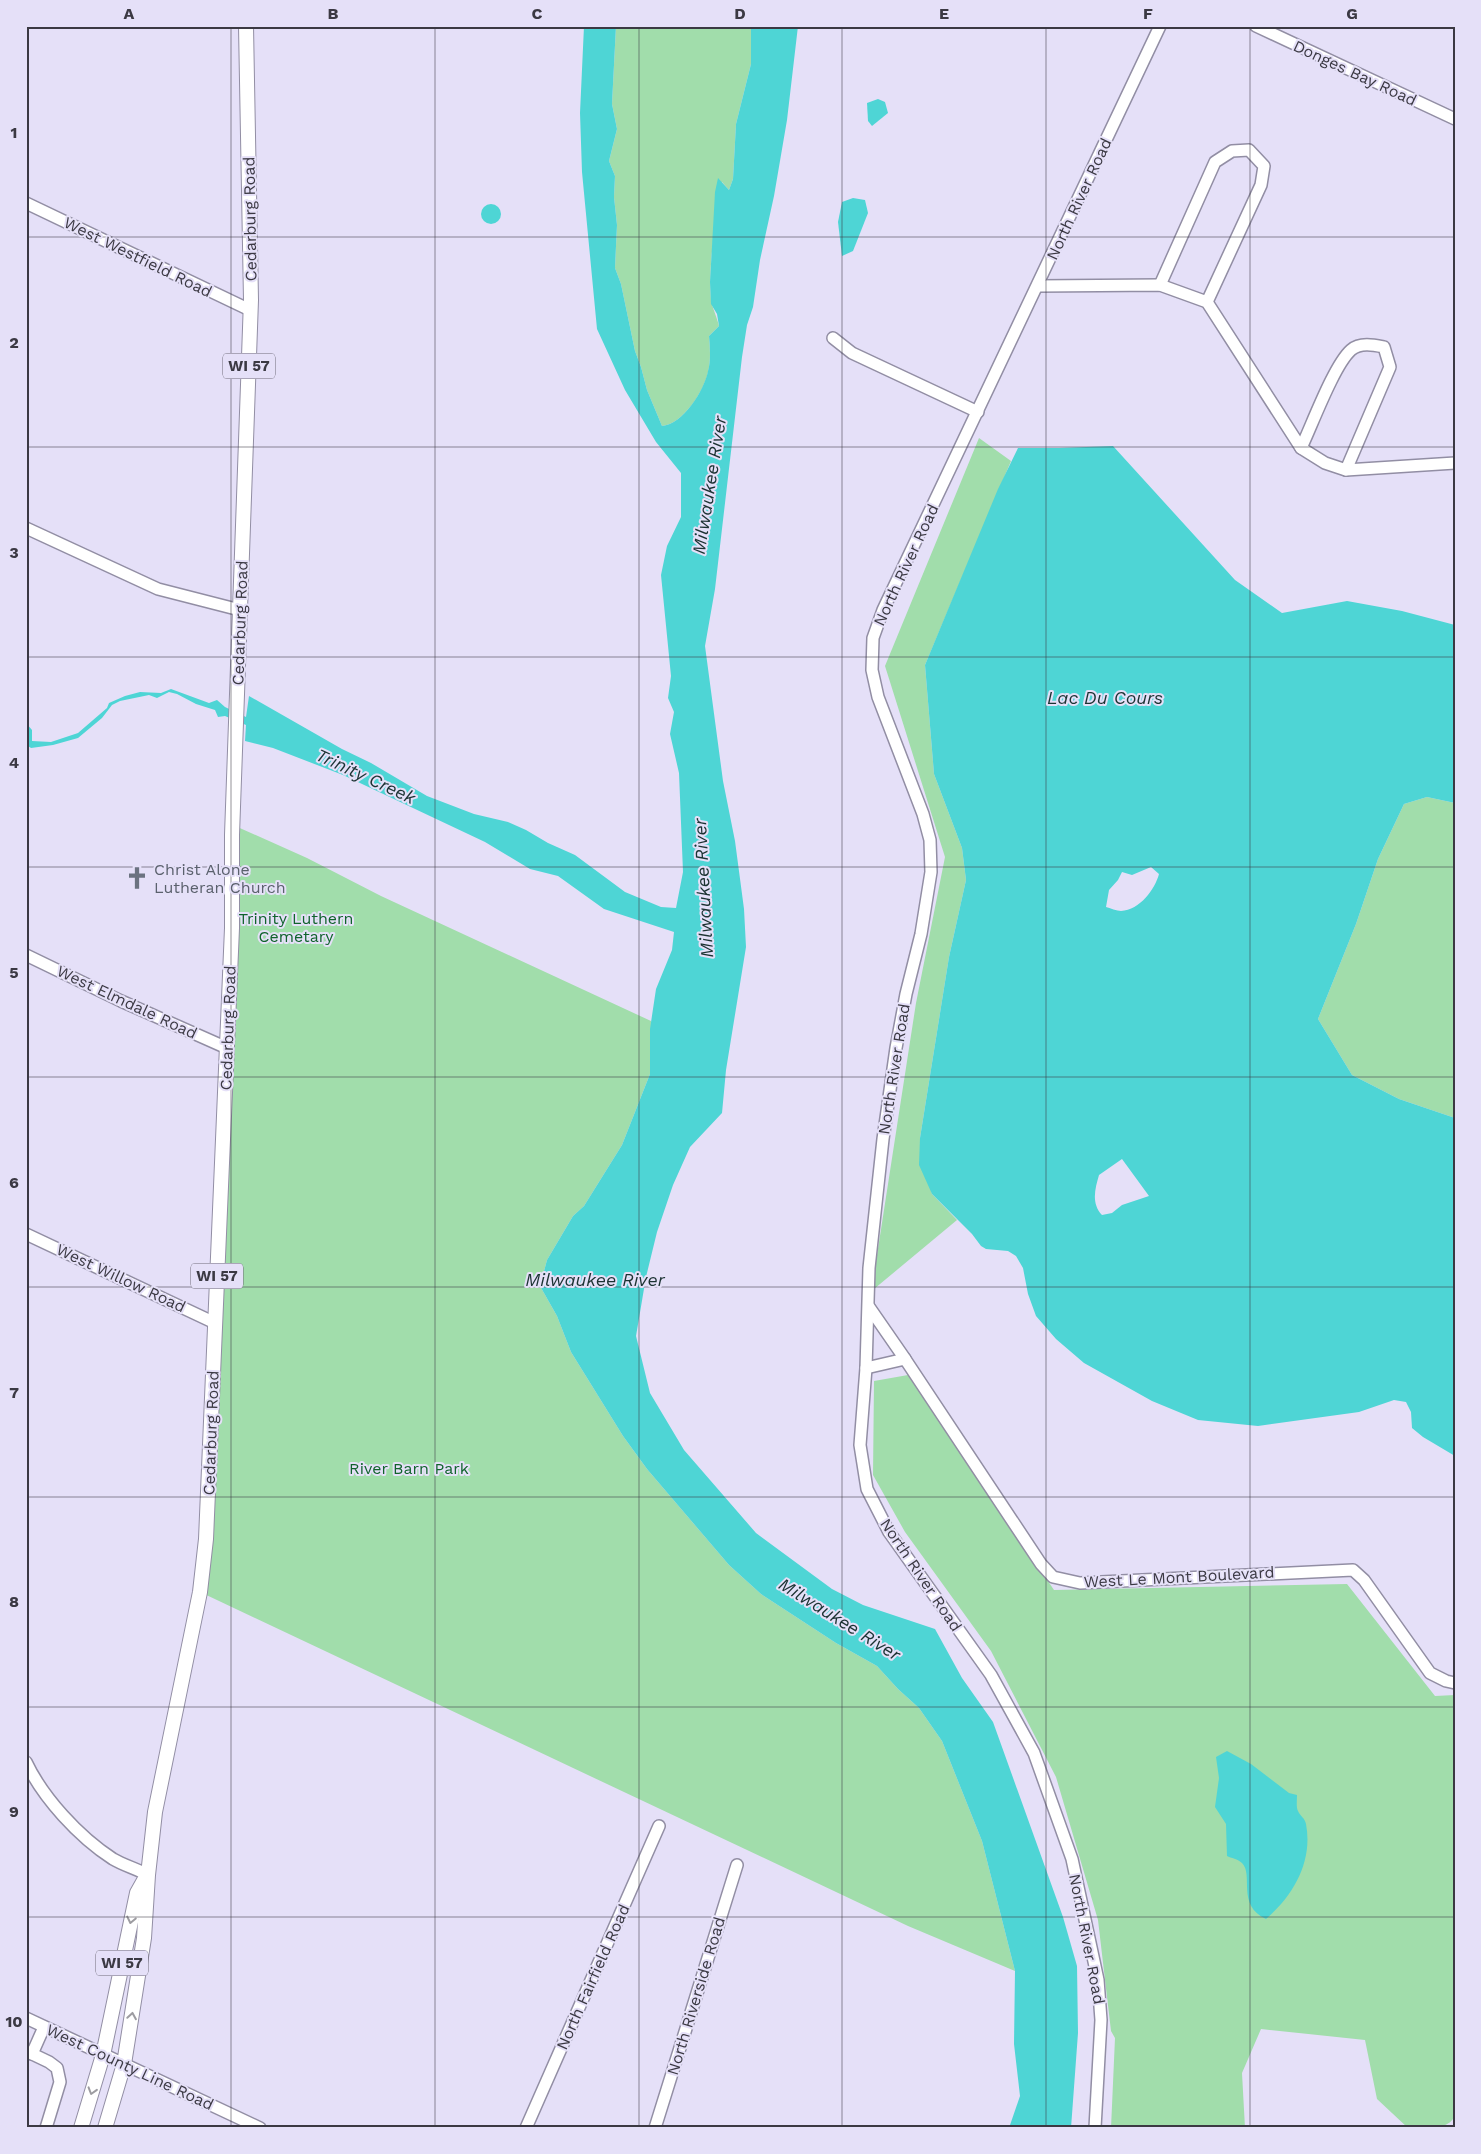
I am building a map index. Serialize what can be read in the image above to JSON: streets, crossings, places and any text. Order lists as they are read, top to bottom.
{
  "streets": {
    "main road": ["Cedarburg Road", "WI 57"],
    "street": [
      "Donges Bay Road",
      "North River Road",
      "West Westfield Road",
      "West Elmdale Road",
      "West Willow Road",
      "West Le Mont Boulevard",
      "North Fairfield Road",
      "North Riverside Road",
      "West County Line Road"
    ]
  },
  "crossings": [
    ["North River Road", "West Le Mont Boulevard"],
    ["Cedarburg Road", "West Westfield Road"],
    ["Cedarburg Road", "WI 57"],
    ["Cedarburg Road", "West Elmdale Road"],
    ["Cedarburg Road", "West Willow Road"],
    ["Cedarburg Road", "West County Line Road"],
    ["WI 57", "West County Line Road"]
  ],
  "water": ["Milwaukee River", "Lac Du Cours", "Trinity Creek"],
  "parks": ["Trinity Luthern Cemetary", "River Barn Park"],
  "places": {
    "church": ["Christ Alone Lutheran Church"]
  },
  "grid": {
    "columns": [
      "A",
      "B",
      "C",
      "D",
      "E",
      "F",
      "G"
    ],
    "rows": [
      "1",
      "2",
      "3",
      "4",
      "5",
      "6",
      "7",
      "8",
      "9",
      "10"
    ]
  }
}
